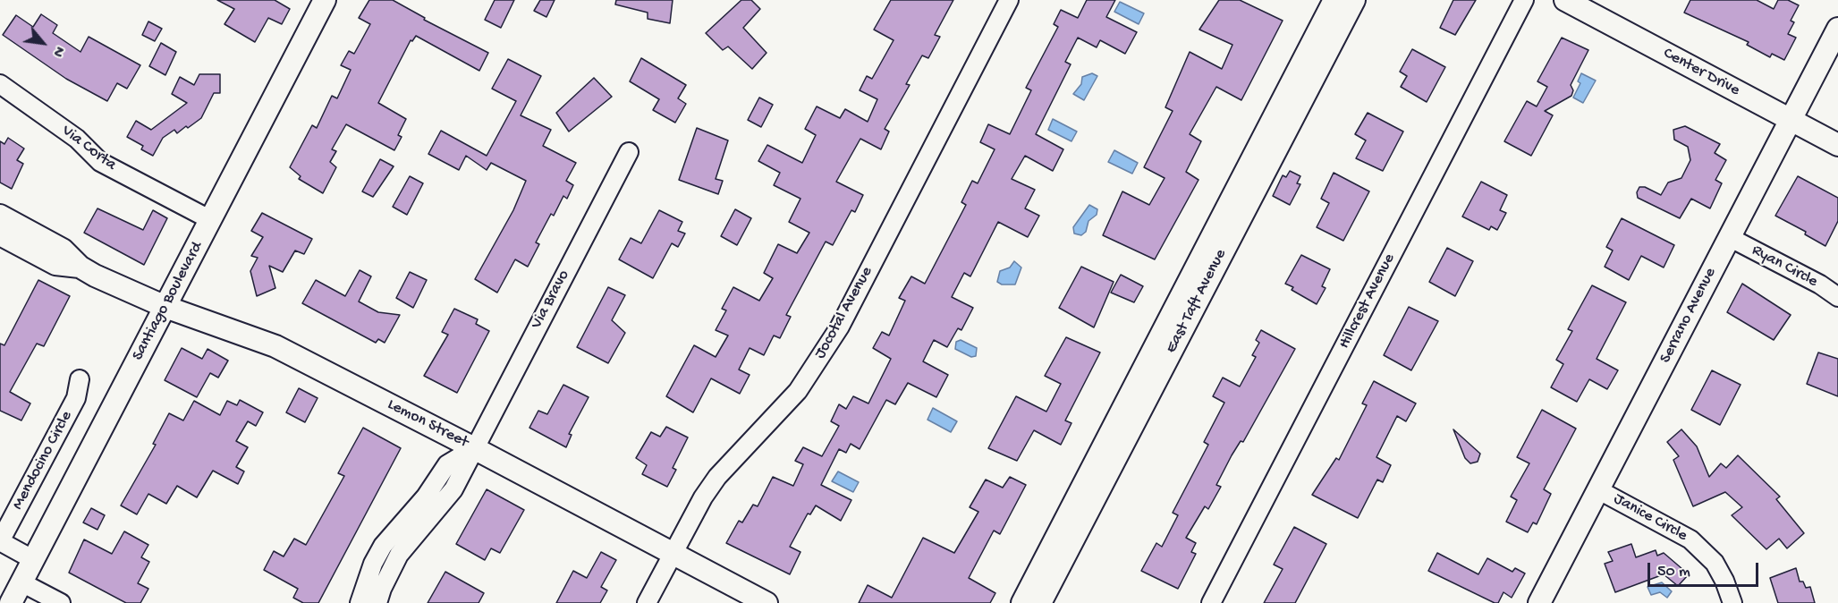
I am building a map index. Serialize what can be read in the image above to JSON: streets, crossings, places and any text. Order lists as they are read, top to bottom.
{
  "streets": {
    "street": [
      "Center Drive",
      "Via Corta",
      "Ryan Circle",
      "Via Bravo",
      "Santiago Boulevard",
      "East Taft Avenue",
      "Hillcrest Avenue",
      "Jocotal Avenue",
      "Serrano Avenue",
      "Lemon Street",
      "Mendocino Circle",
      "Janice Circle"
    ]
  },
  "crossings": [
    ["Center Drive", "Serrano Avenue"],
    ["Via Corta", "Santiago Boulevard"],
    ["Ryan Circle", "Serrano Avenue"],
    ["Via Bravo", "Lemon Street"],
    ["Santiago Boulevard", "Lemon Street"],
    ["Jocotal Avenue", "Lemon Street"],
    ["Serrano Avenue", "Janice Circle"]
  ],
  "scale_bar": "50 m",
  "north": "bottom right"
}
